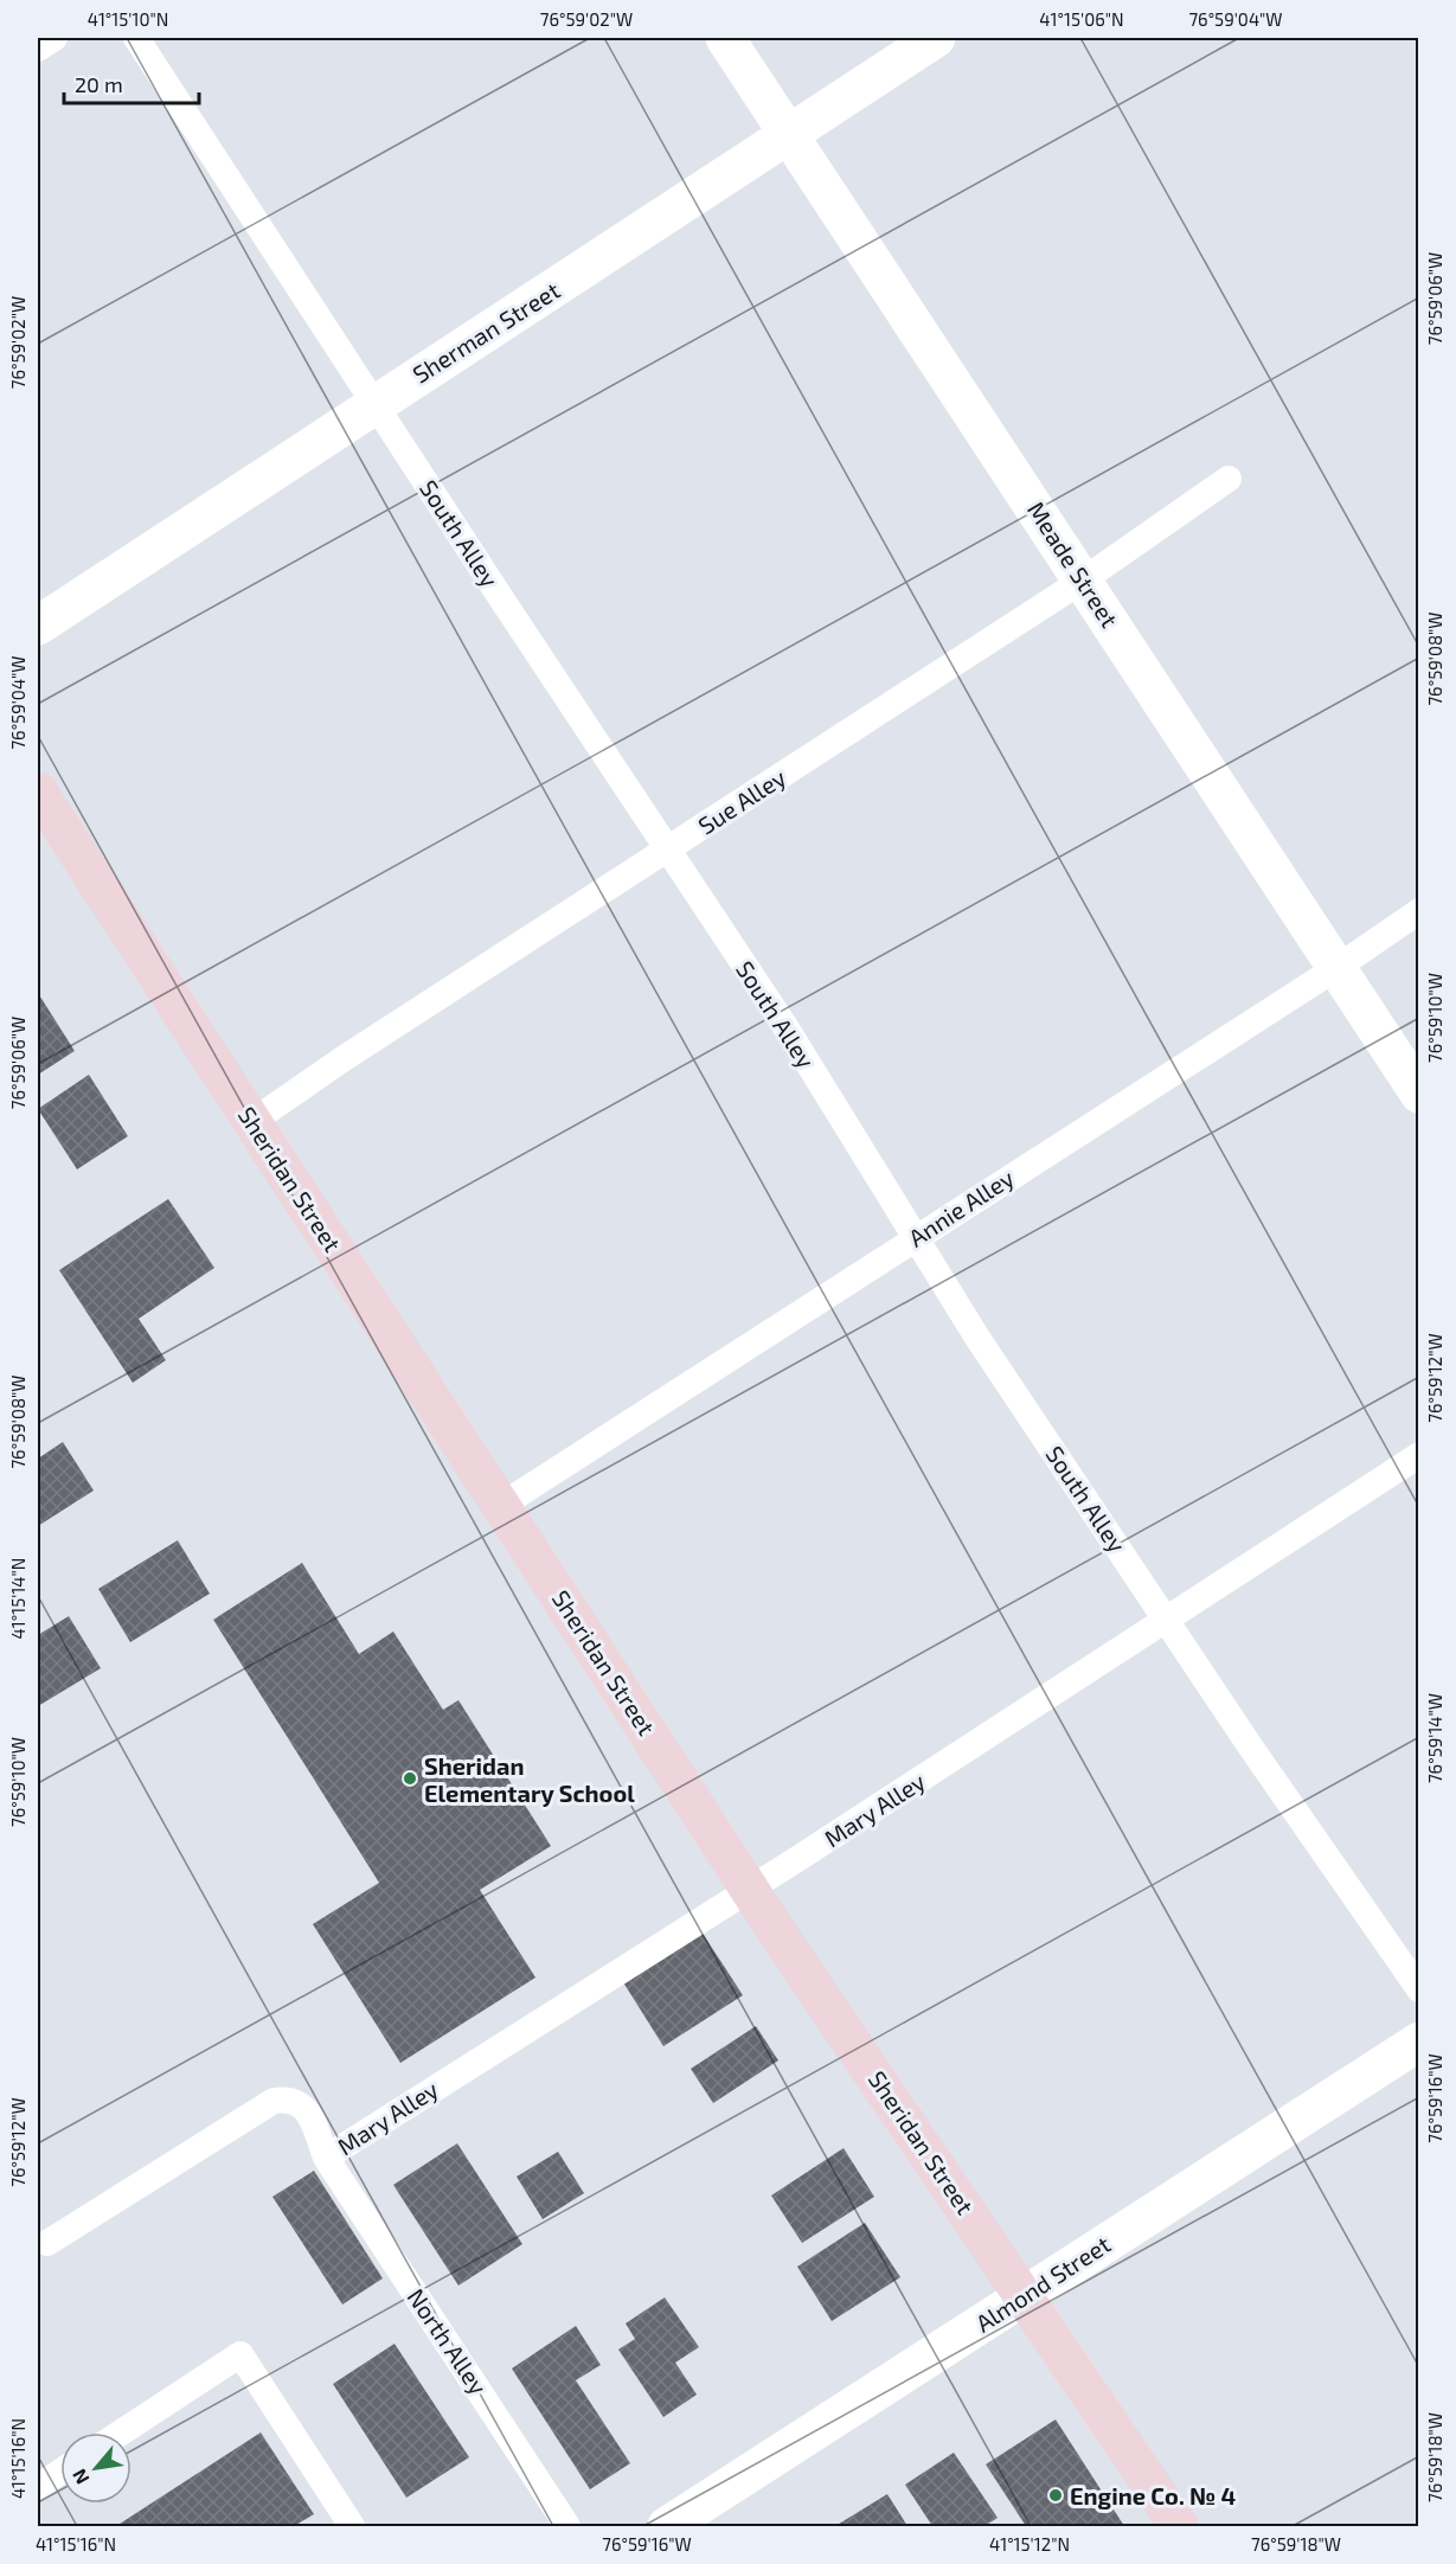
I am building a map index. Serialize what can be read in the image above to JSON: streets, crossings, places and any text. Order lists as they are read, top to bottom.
{
  "streets": {
    "street": [
      "Sherman Street",
      "Meade Street",
      "Sheridan Street",
      "Almond Street"
    ],
    "lane": [
      "South Alley",
      "Sue Alley",
      "Annie Alley",
      "Mary Alley",
      "North Alley"
    ]
  },
  "crossings": [
    ["Sherman Street", "South Alley"],
    ["Sherman Street", "Meade Street"],
    ["South Alley", "Sue Alley"],
    ["South Alley", "Annie Alley"],
    ["South Alley", "Mary Alley"],
    ["Meade Street", "Sue Alley"],
    ["Meade Street", "Annie Alley"],
    ["Sue Alley", "Sheridan Street"],
    ["Sheridan Street", "Annie Alley"],
    ["Sheridan Street", "Mary Alley"],
    ["Sheridan Street", "Almond Street"],
    ["Mary Alley", "North Alley"]
  ],
  "places": ["Sheridan Elementary School", "Engine Co. № 4"],
  "scale_bar": "20 m",
  "north": "bottom left",
  "coordinates": [
    "41°15'10\"N",
    "76°59'02\"W",
    "41°15'06\"N",
    "76°59'04\"W",
    "76°59'06\"W",
    "76°59'08\"W",
    "76°59'10\"W",
    "76°59'12\"W",
    "41°15'14\"N",
    "76°59'14\"W",
    "76°59'16\"W",
    "76°59'18\"W",
    "41°15'16\"N",
    "41°15'12\"N"
  ]
}
